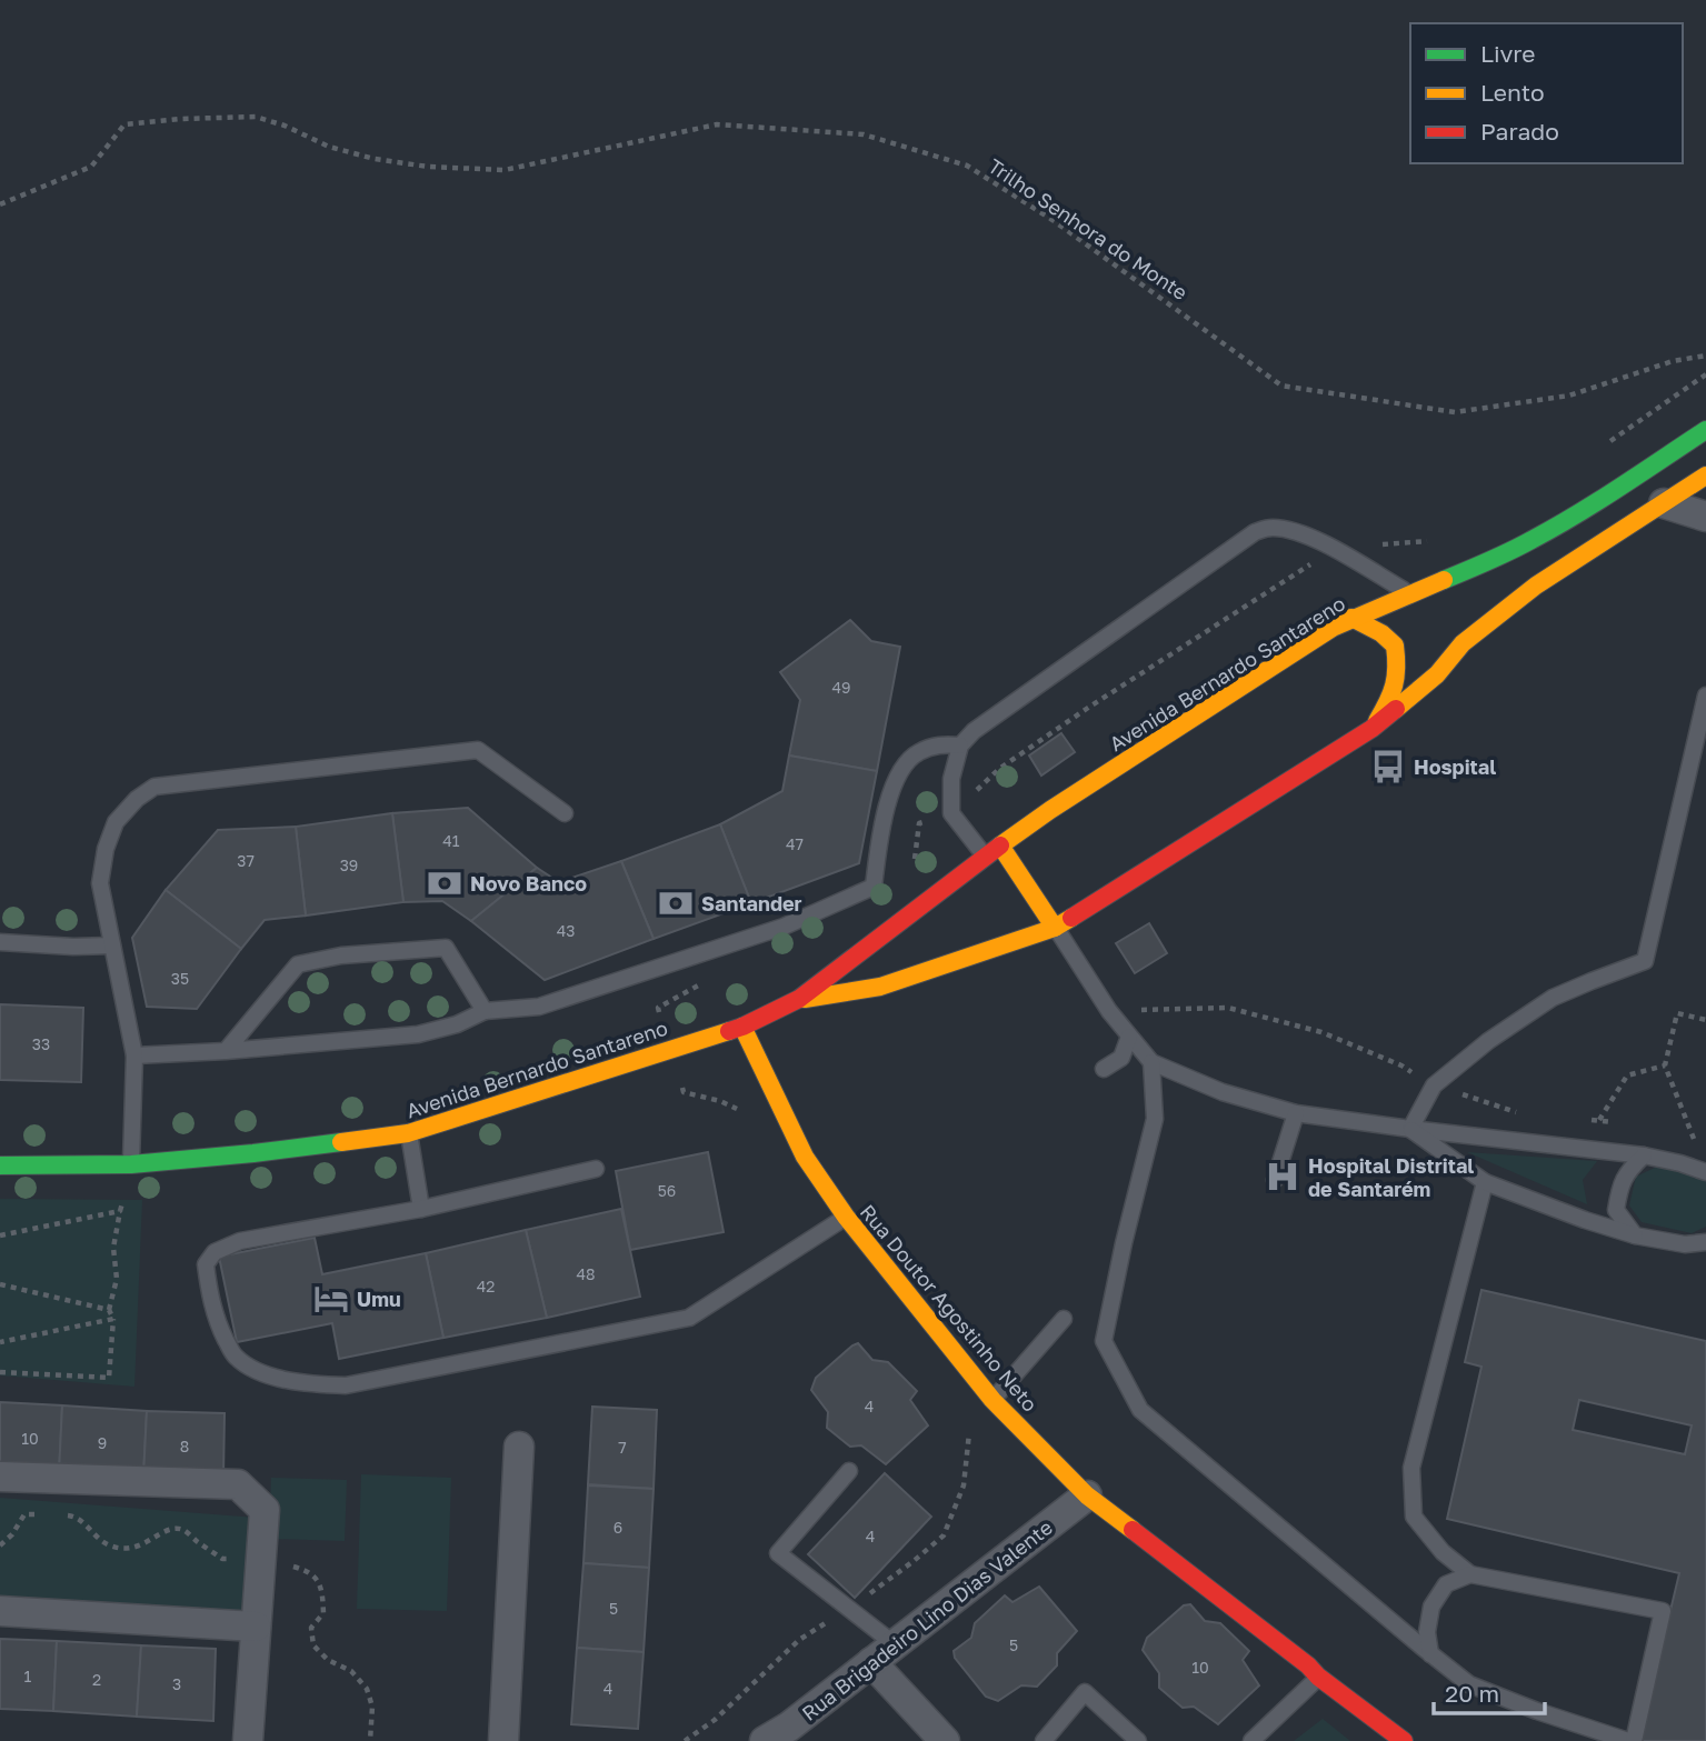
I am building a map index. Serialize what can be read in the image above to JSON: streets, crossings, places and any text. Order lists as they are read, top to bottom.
{
  "streets": {
    "main road": ["Avenida Bernardo Santareno", "Rua Doutor Agostinho Neto"],
    "street": ["Rua Brigadeiro Lino Dias Valente"],
    "path": ["Trilho Senhora do Monte"]
  },
  "crossings": [
    ["Avenida Bernardo Santareno", "Rua Doutor Agostinho Neto"],
    ["Rua Doutor Agostinho Neto", "Rua Brigadeiro Lino Dias Valente"]
  ],
  "places": {
    "bus stop": ["Hospital"],
    "bank": ["Novo Banco", "Santander"],
    "hospital": ["Hospital Distrital de Santarém"],
    "hotel": ["Umu"]
  },
  "house_numbers": [
    "49",
    "41",
    "47",
    "37",
    "39",
    "43",
    "35",
    "33",
    "56",
    "48",
    "42",
    "4",
    "10",
    "9",
    "8",
    "7",
    "6",
    "4",
    "5",
    "5",
    "10",
    "1",
    "2",
    "3",
    "4"
  ],
  "legend": ["Livre", "Lento", "Parado"],
  "scale_bar": "20 m"
}
